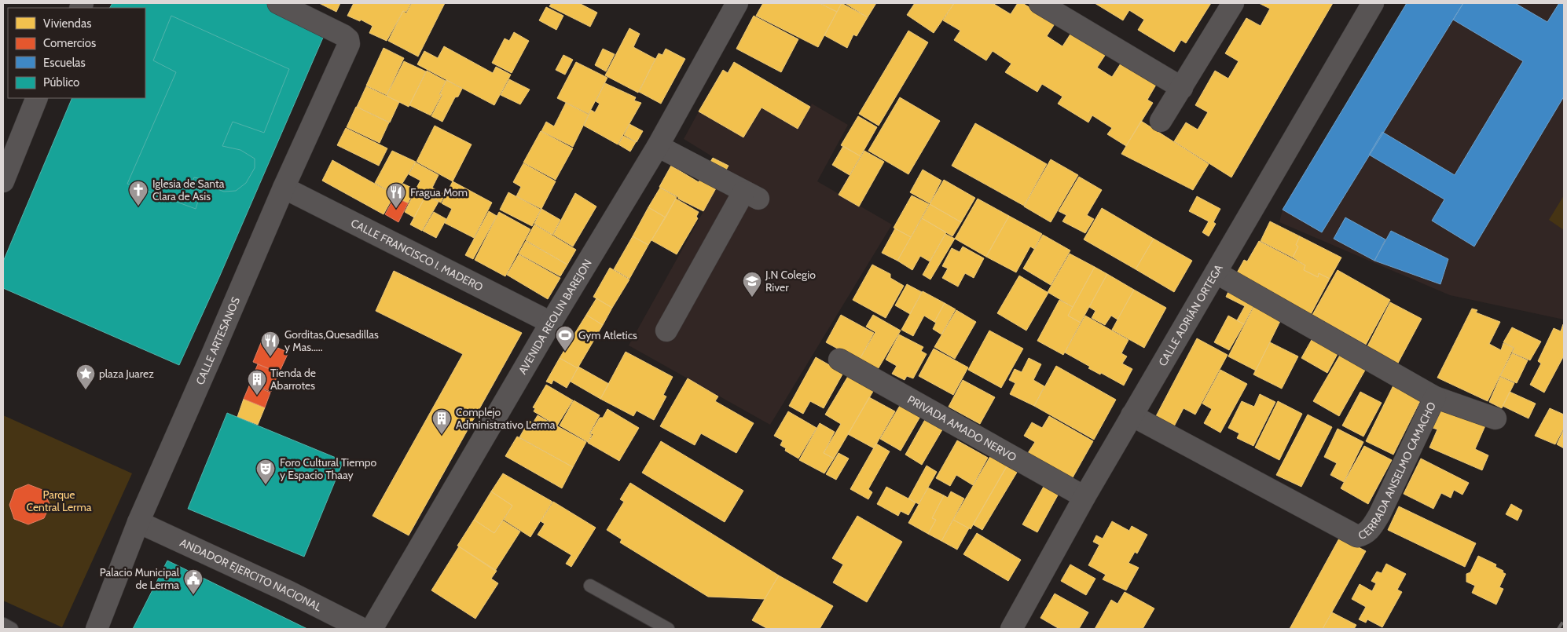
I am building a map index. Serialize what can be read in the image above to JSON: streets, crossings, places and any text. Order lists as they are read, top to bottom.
{
  "streets": {
    "street": [
      "CALLE FRANCISCO I. MADERO",
      "CALLE ADRIÁN ORTEGA",
      "AVENIDA REOLIN BAREJON",
      "CALLE ARTESANOS",
      "PRIVADA AMADO NERVO",
      "CERRADA ANSELMO CAMACHO",
      "ANDADOR EJERCITO NACIONAL"
    ]
  },
  "crossings": [
    ["CALLE FRANCISCO I. MADERO", "AVENIDA REOLIN BAREJON"],
    ["CALLE FRANCISCO I. MADERO", "CALLE ARTESANOS"],
    ["CALLE ADRIÁN ORTEGA", "PRIVADA AMADO NERVO"],
    ["CALLE ADRIÁN ORTEGA", "CERRADA ANSELMO CAMACHO"],
    ["CALLE ARTESANOS", "ANDADOR EJERCITO NACIONAL"]
  ],
  "parks": ["Parque Central Lerma"],
  "places": {
    "church": ["Iglesia de Santa Clara de Asis"],
    "restaurant": ["Fragua Mom", "Gorditas,Quesadillas y Mas....."],
    "school or university": ["J.N Colegio River"],
    "sports": ["Gym Atletics"],
    "place": ["plaza Juarez"],
    "building": ["Tienda de Abarrotes", "Complejo Administrativo Lerma"],
    "theatre": ["Foro Cultural Tiempo y Espacio Thaay"],
    "public building": ["Palacio Municipal de Lerma"]
  },
  "legend": [
    "Viviendas",
    "Comercios",
    "Escuelas",
    "Público"
  ]
}
